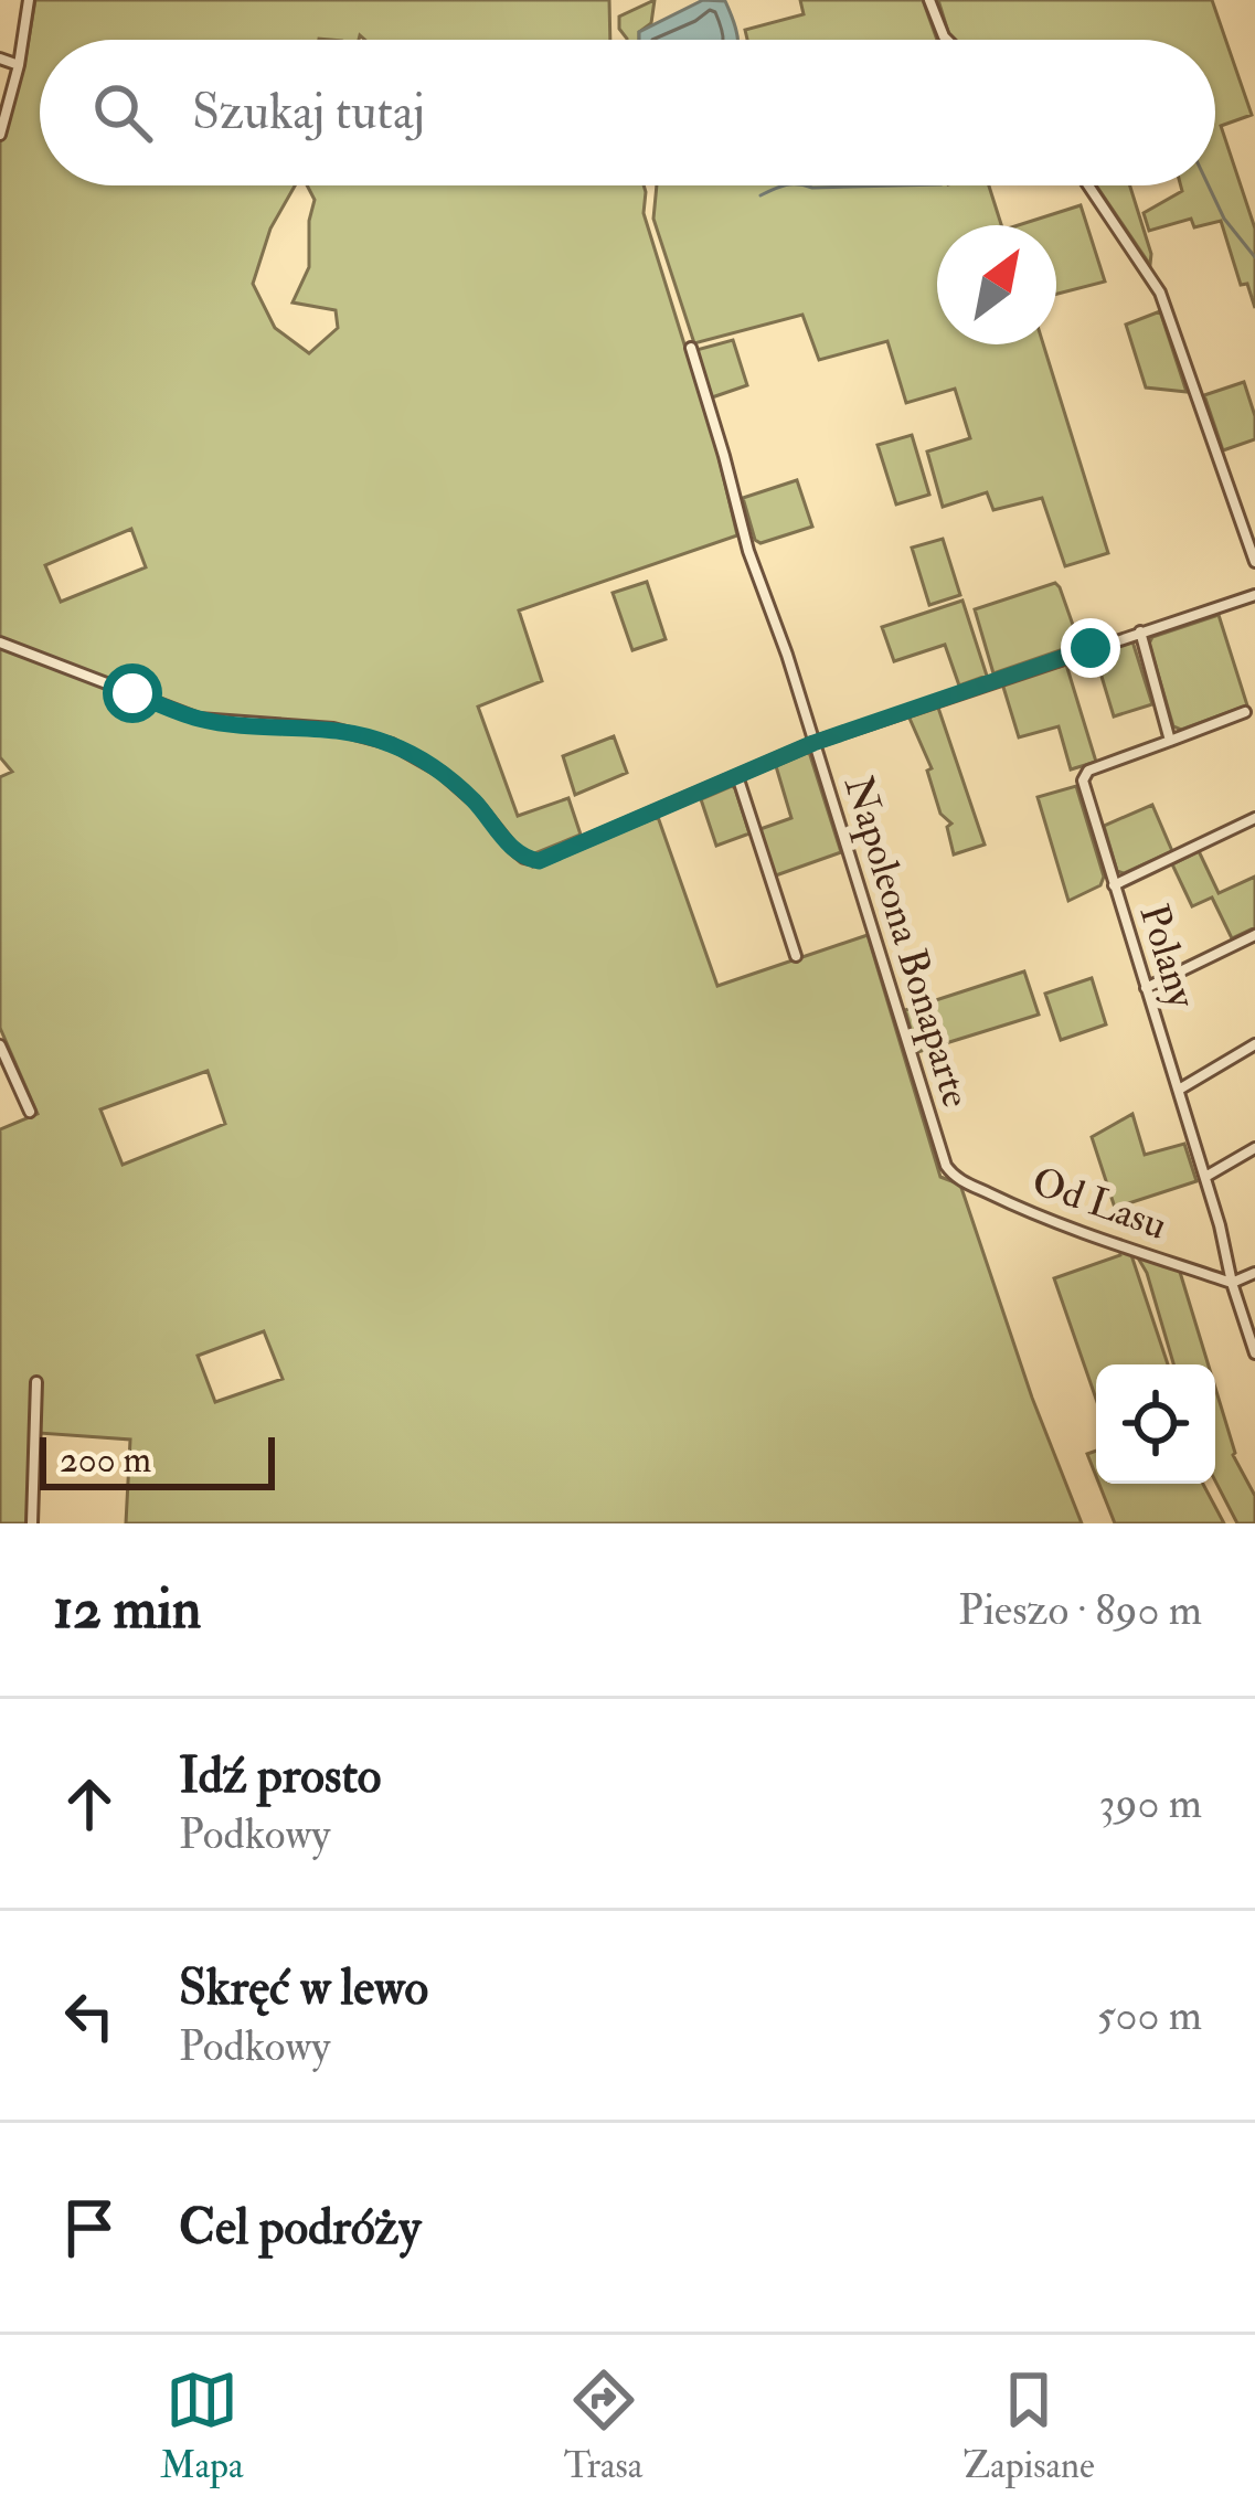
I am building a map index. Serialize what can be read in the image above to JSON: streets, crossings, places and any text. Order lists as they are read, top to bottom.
{
  "streets": {
    "street": ["Napoleona Bonaparte", "Polany", "Od Lasu"]
  },
  "crossings": [
    ["Napoleona Bonaparte", "Od Lasu"],
    ["Polany", "Od Lasu"]
  ],
  "scale_bar": "200 m",
  "north": "top right",
  "page": {
    "search": "Szukaj tutaj",
    "scale": "200 m",
    "heading": ["12 min", "Pieszo · 890 m"],
    "list": [
      ["Idź prosto", "Podkowy", "390 m"],
      ["Skręć w lewo", "Podkowy", "500 m"],
      "Cel podróży"
    ],
    "nav": ["Mapa", "Trasa", "Zapisane"]
  }
}
